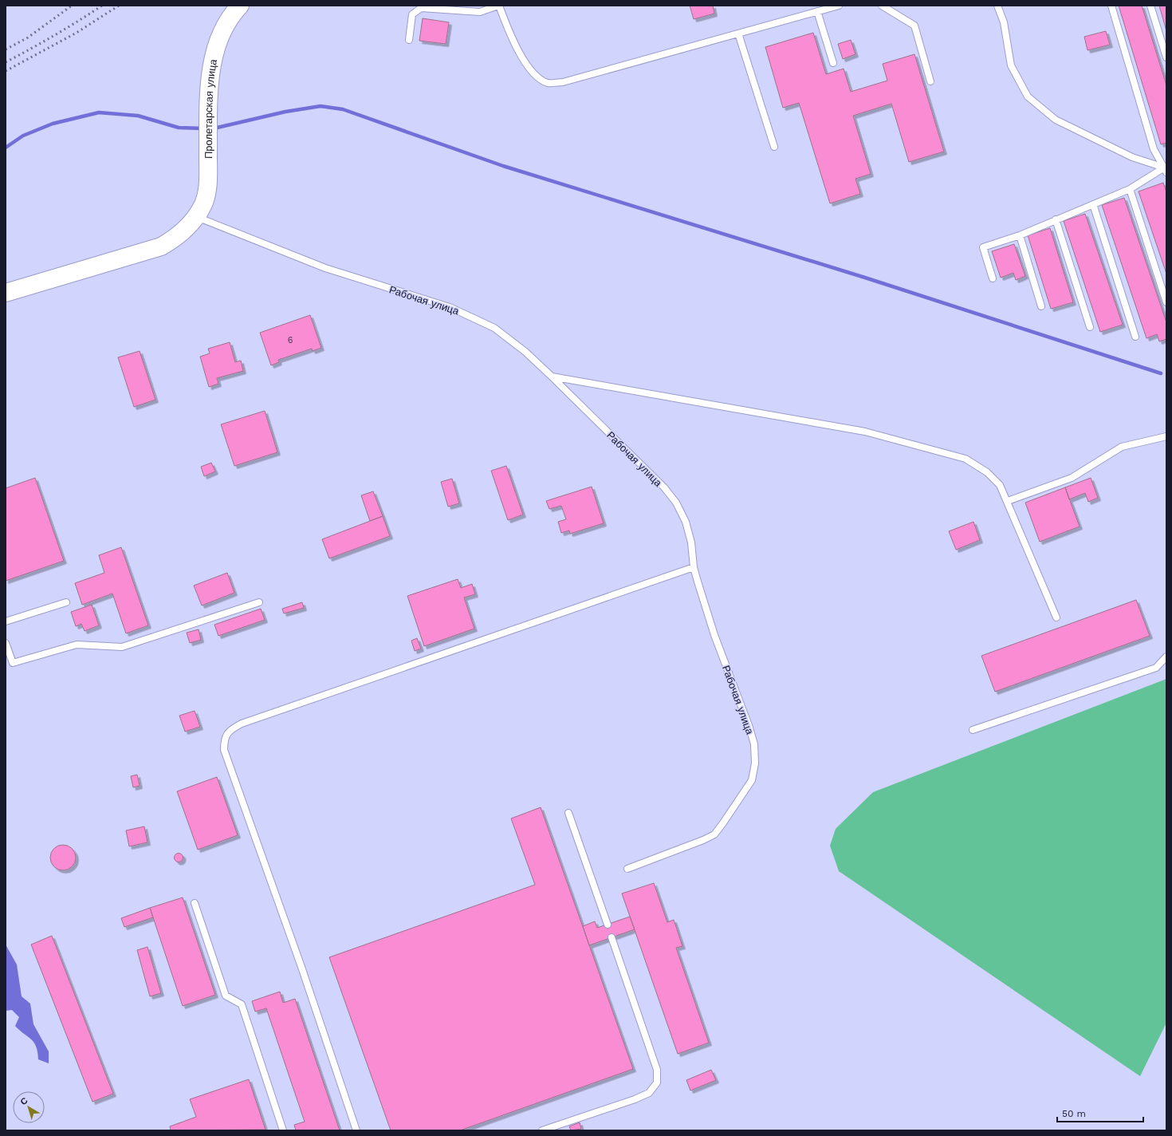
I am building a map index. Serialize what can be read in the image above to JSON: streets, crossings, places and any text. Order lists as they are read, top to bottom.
{
  "streets": {
    "street": ["Пролетарская улица"],
    "lane": ["Рабочая улица"]
  },
  "crossings": [
    ["Пролетарская улица", "Рабочая улица"]
  ],
  "house_numbers": ["6"],
  "scale_bar": "50 m",
  "north": "top left"
}
